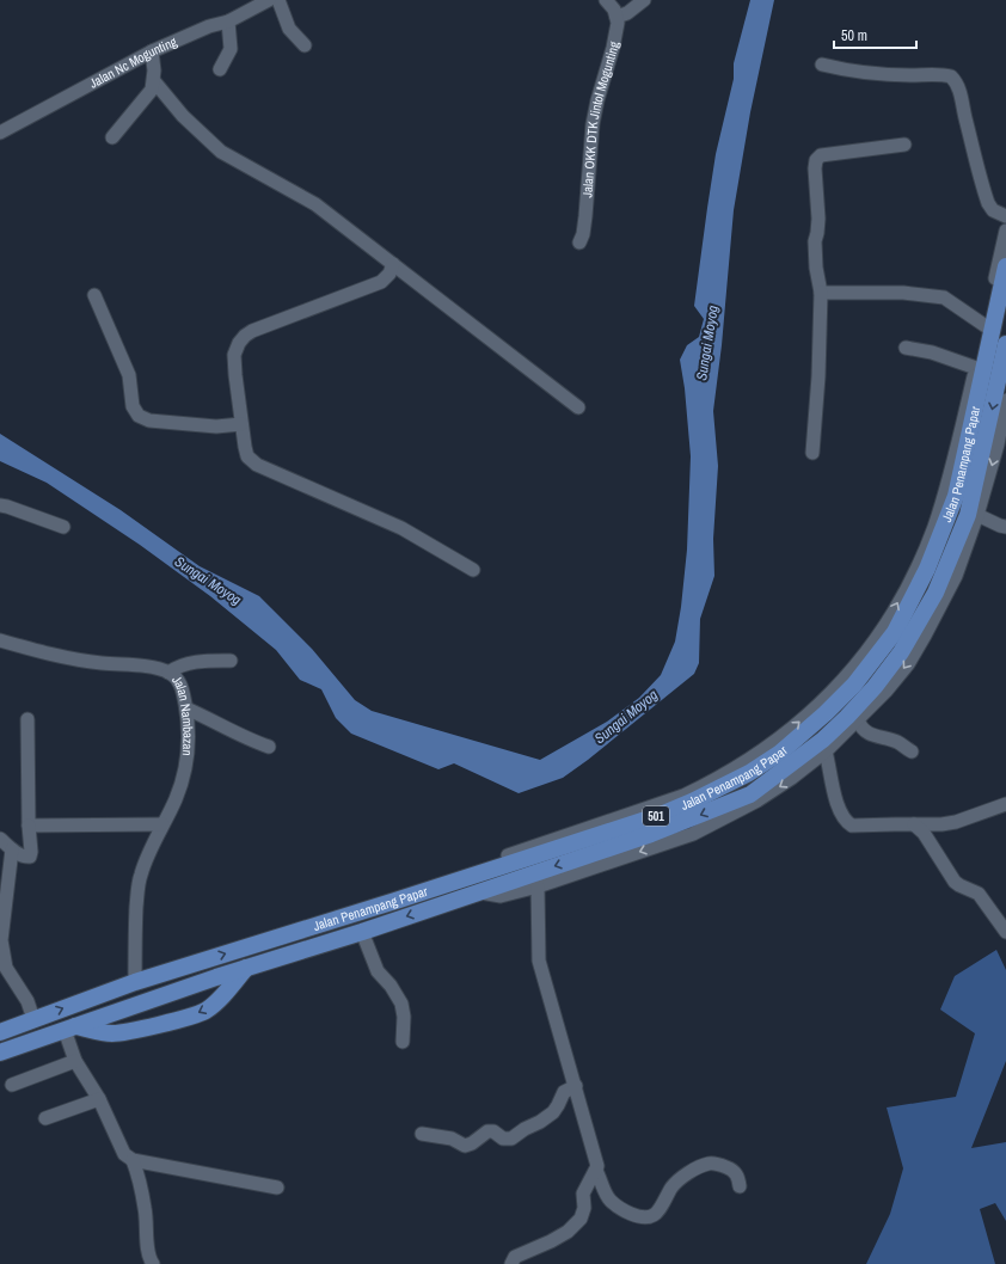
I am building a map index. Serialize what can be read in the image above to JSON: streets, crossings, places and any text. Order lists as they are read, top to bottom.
{
  "streets": {
    "main road": ["Jalan Penampang Papar", "501"],
    "street": ["Jalan Nc Mogunting", "Jalan OKK DTK Jintol Mogunting", "Jalan Nambazan"]
  },
  "crossings": [
    ["Jalan Penampang Papar", "Jalan Nambazan"]
  ],
  "water": ["Sungai Moyog"],
  "scale_bar": "50 m"
}
